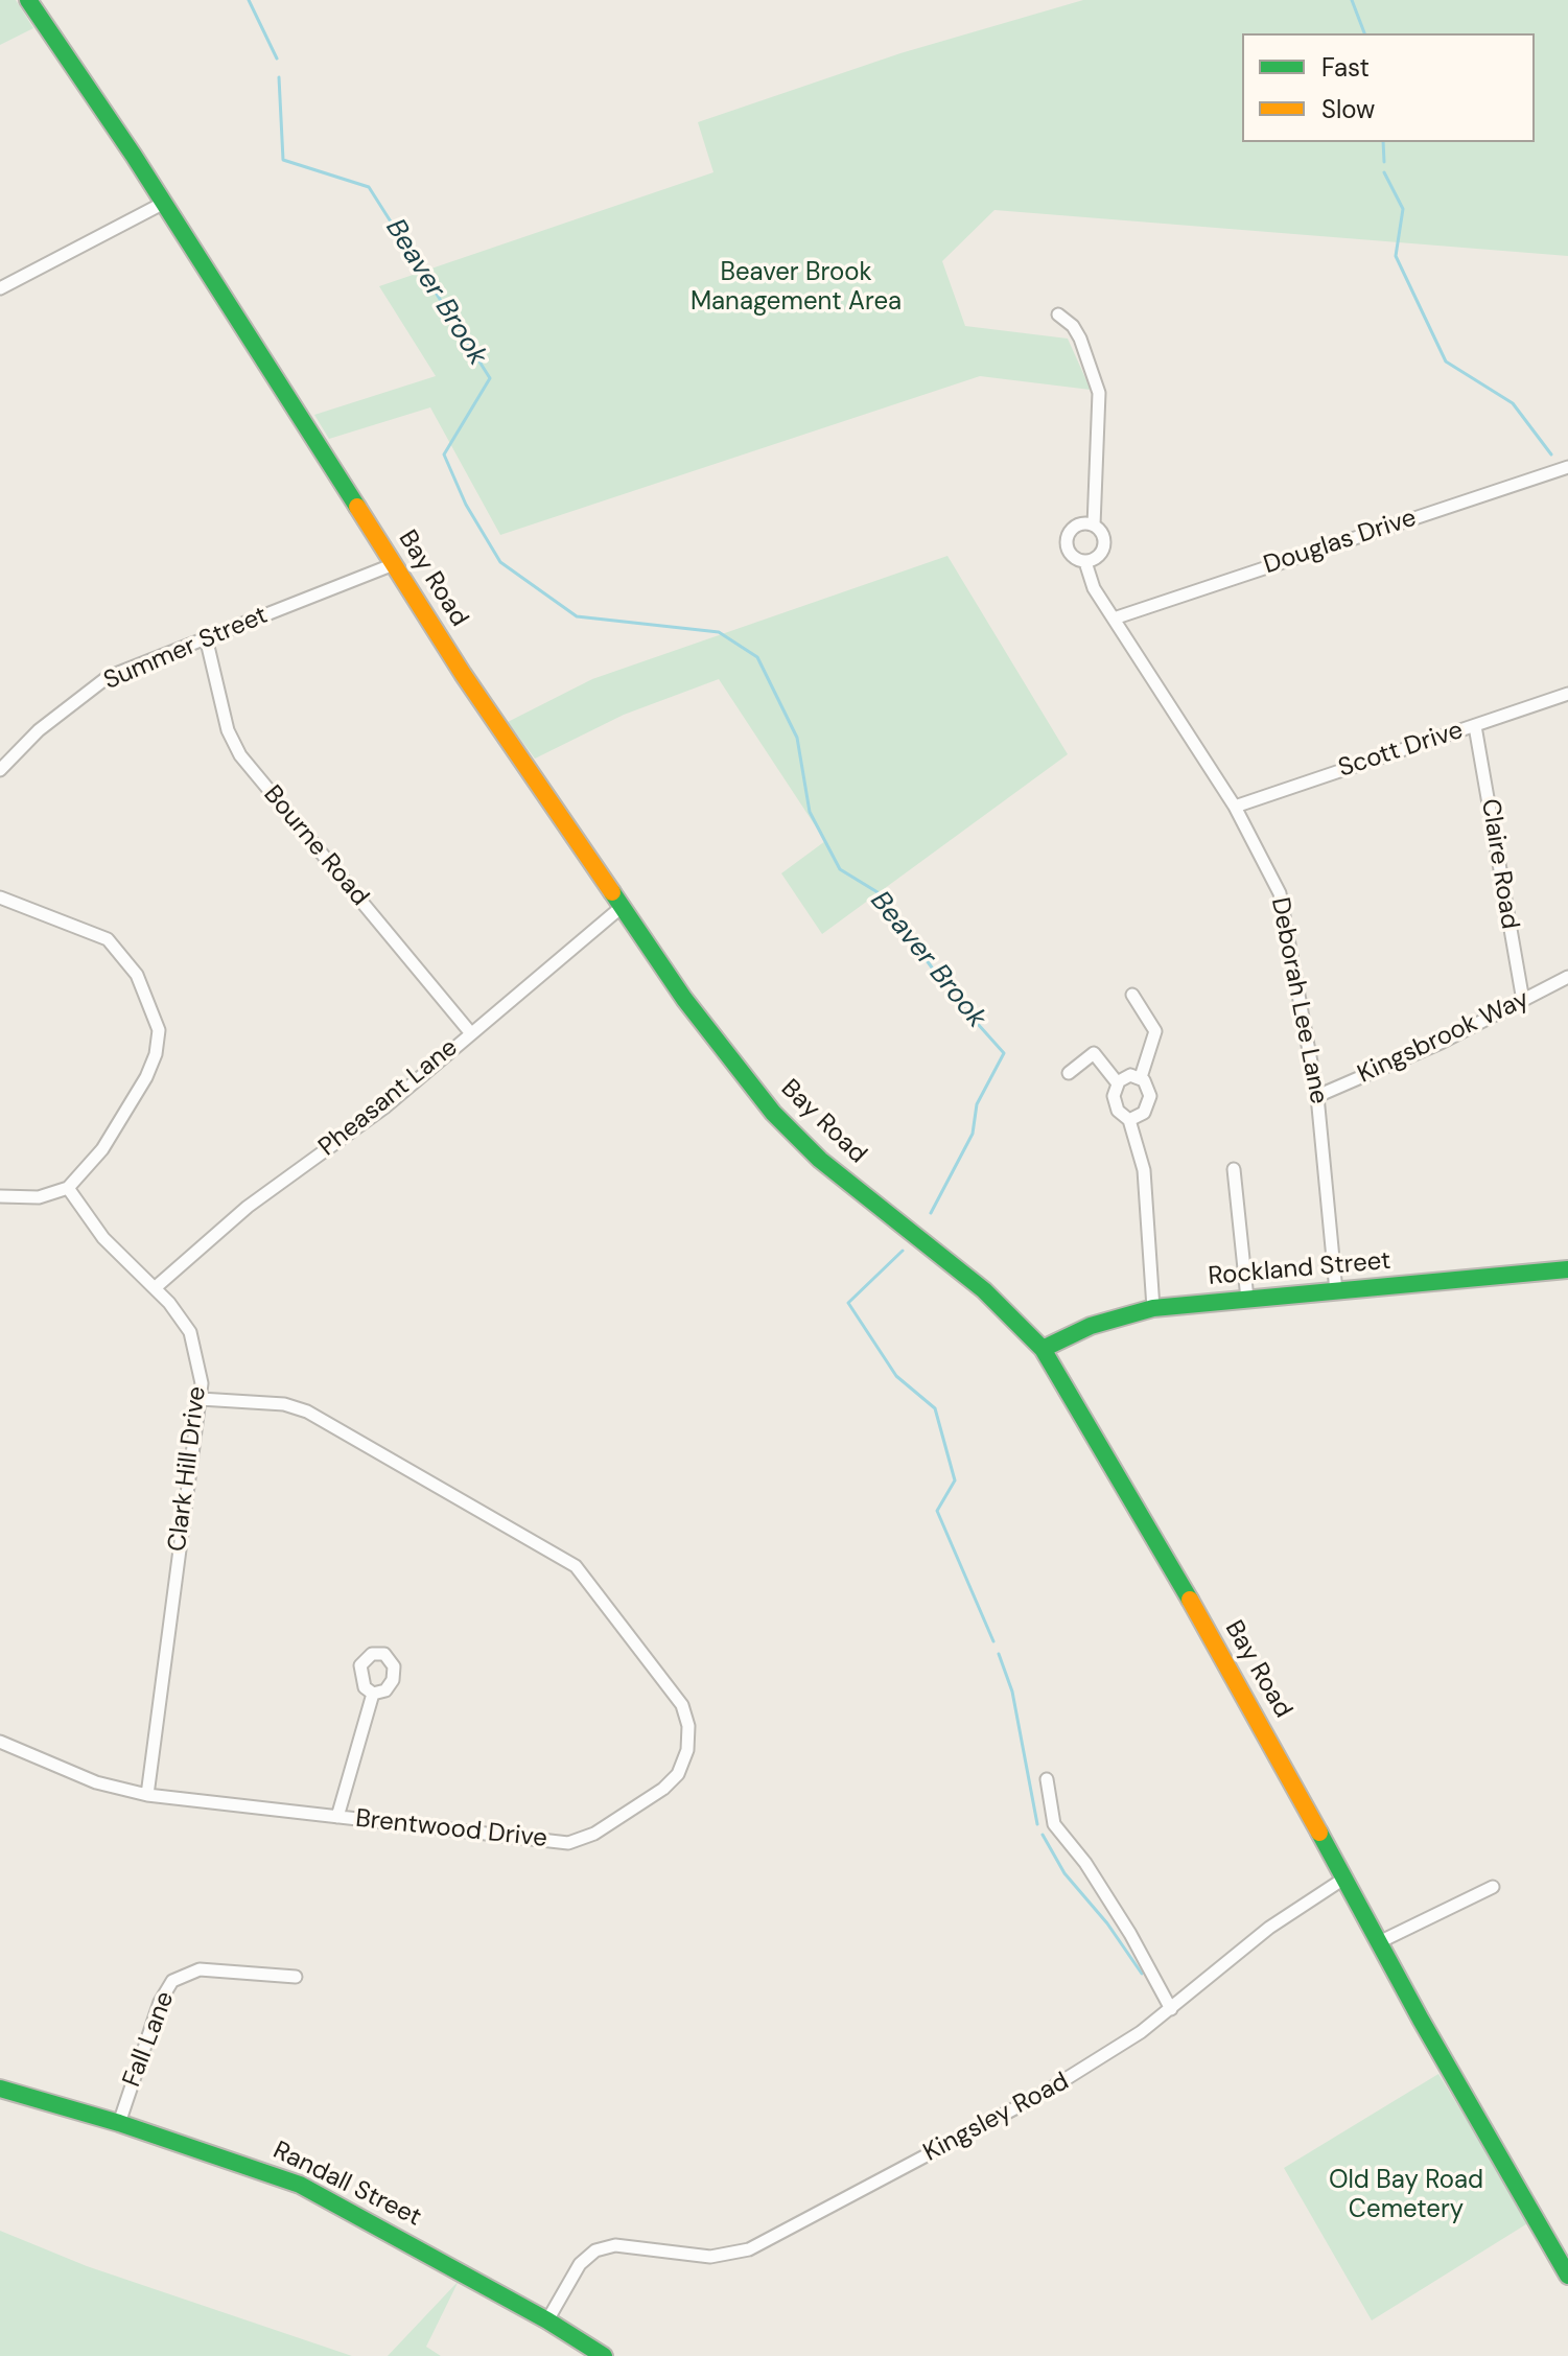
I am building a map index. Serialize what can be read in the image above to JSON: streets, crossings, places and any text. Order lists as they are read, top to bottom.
{
  "streets": {
    "main road": ["Bay Road", "Rockland Street", "Randall Street"],
    "street": [
      "Douglas Drive",
      "Summer Street",
      "Scott Drive",
      "Bourne Road",
      "Claire Road",
      "Deborah Lee Lane",
      "Kingsbrook Way",
      "Pheasant Lane",
      "Clark Hill Drive",
      "Brentwood Drive",
      "Fall Lane",
      "Kingsley Road"
    ]
  },
  "crossings": [
    ["Douglas Drive", "Deborah Lee Lane"],
    ["Bay Road", "Summer Street"],
    ["Bay Road", "Pheasant Lane"],
    ["Bay Road", "Rockland Street"],
    ["Bay Road", "Kingsley Road"],
    ["Summer Street", "Bourne Road"],
    ["Scott Drive", "Claire Road"],
    ["Scott Drive", "Deborah Lee Lane"],
    ["Bourne Road", "Pheasant Lane"],
    ["Claire Road", "Kingsbrook Way"],
    ["Deborah Lee Lane", "Kingsbrook Way"],
    ["Deborah Lee Lane", "Rockland Street"],
    ["Pheasant Lane", "Clark Hill Drive"],
    ["Clark Hill Drive", "Brentwood Drive"],
    ["Fall Lane", "Randall Street"],
    ["Kingsley Road", "Randall Street"]
  ],
  "water": ["Beaver Brook"],
  "parks": ["Beaver Brook Management Area", "Old Bay Road Cemetery"],
  "legend": ["Fast", "Slow"]
}
